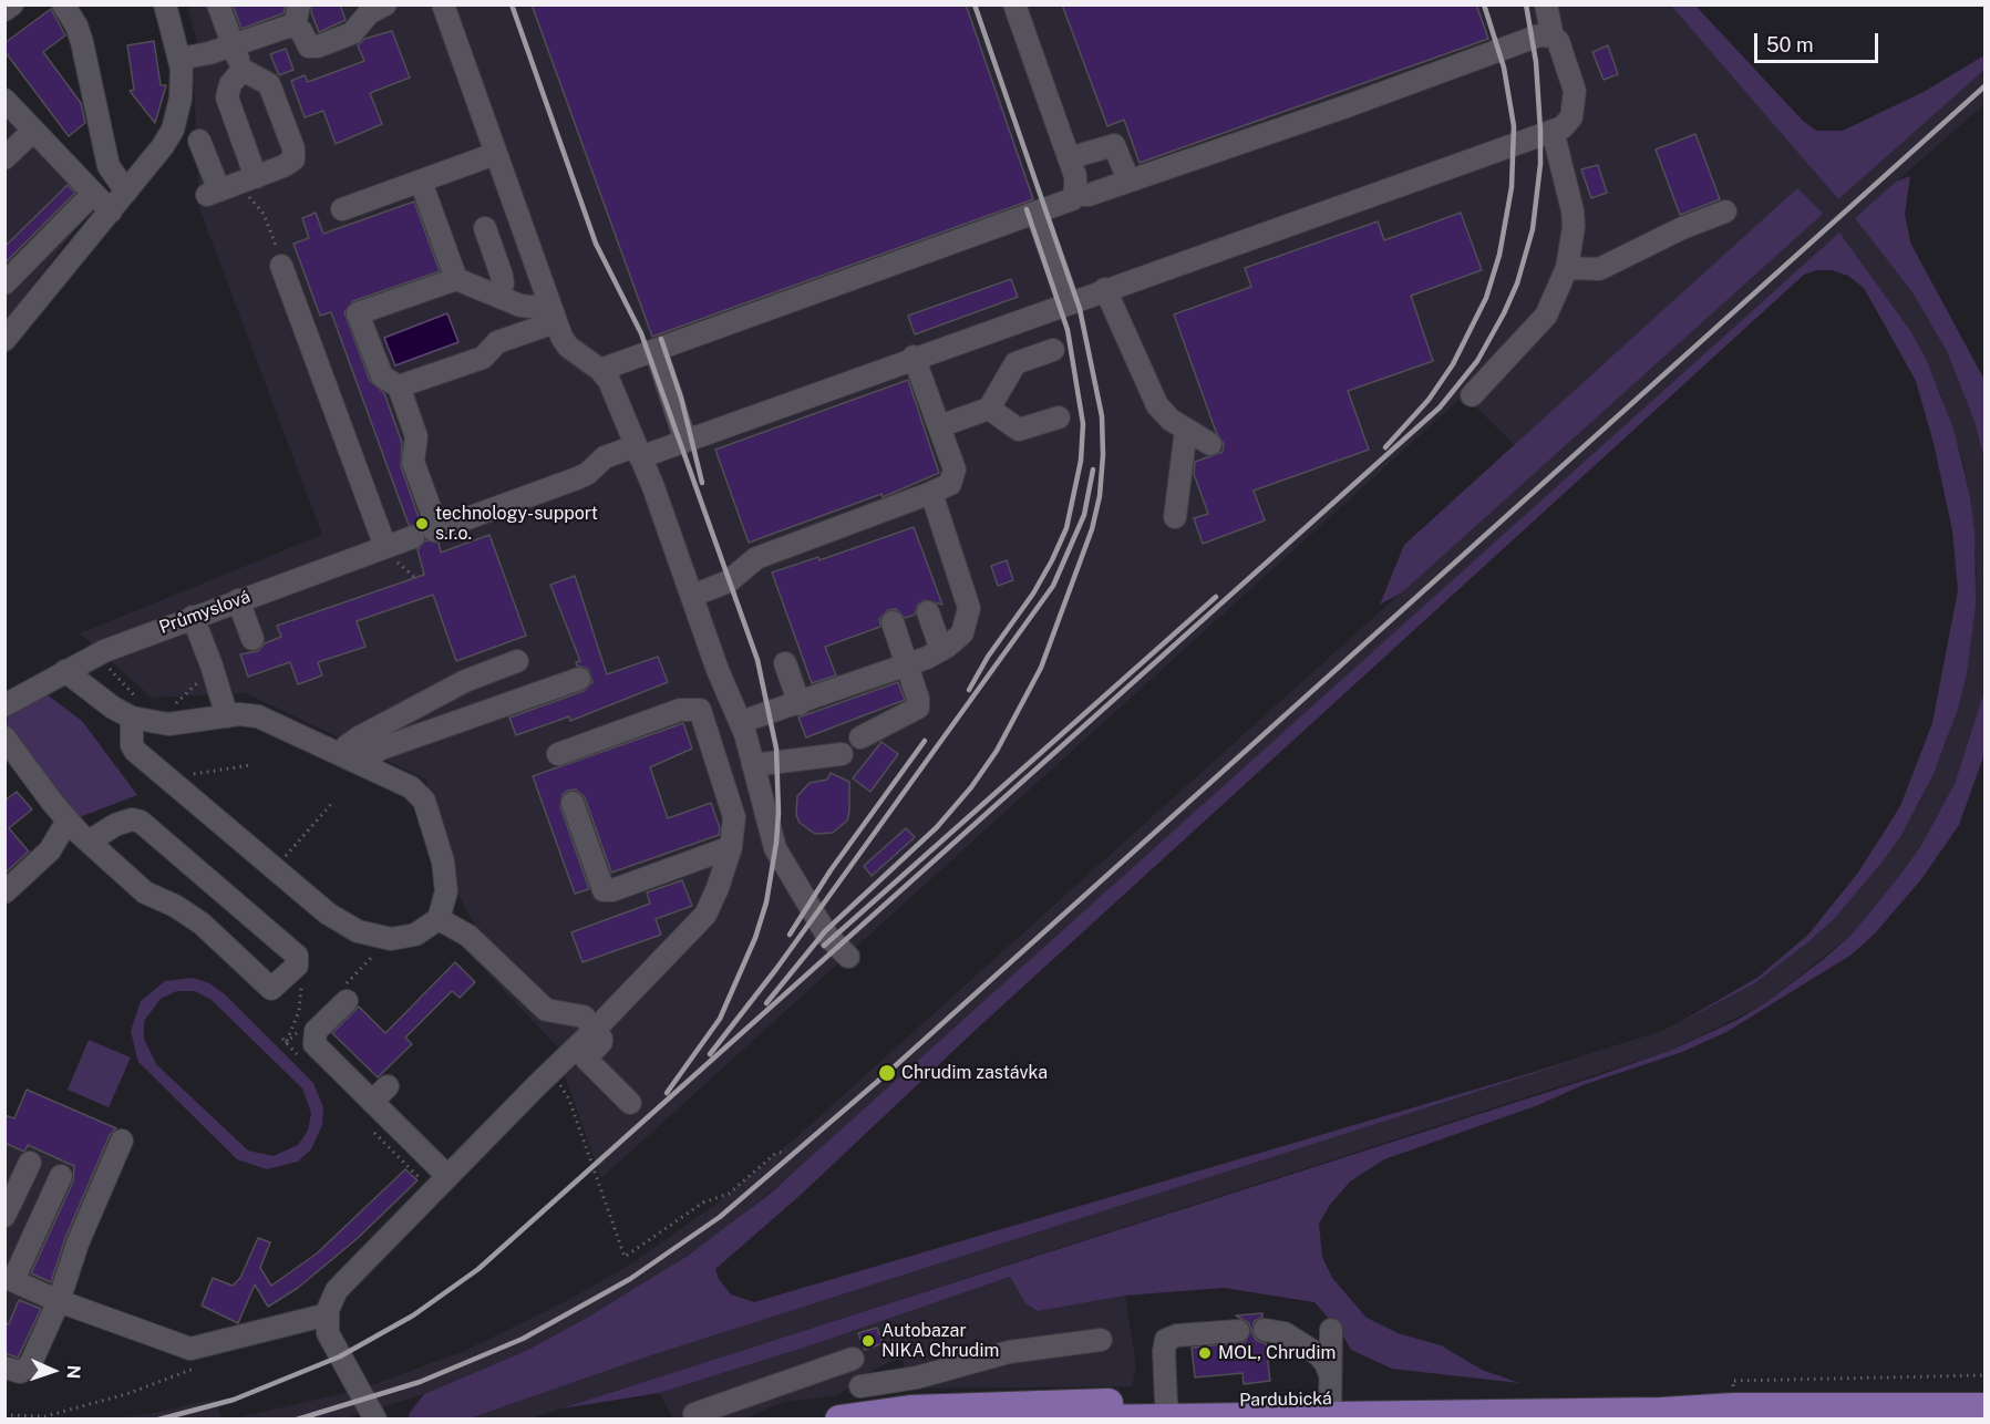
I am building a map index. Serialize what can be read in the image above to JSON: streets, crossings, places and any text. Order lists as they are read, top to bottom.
{
  "streets": {
    "main road": ["Pardubická"],
    "street": ["Průmyslová"]
  },
  "places": [
    "technology-support s.r.o.",
    "Chrudim zastávka",
    "Autobazar NIKA Chrudim",
    "MOL, Chrudim"
  ],
  "scale_bar": "50 m",
  "north": "right"
}
